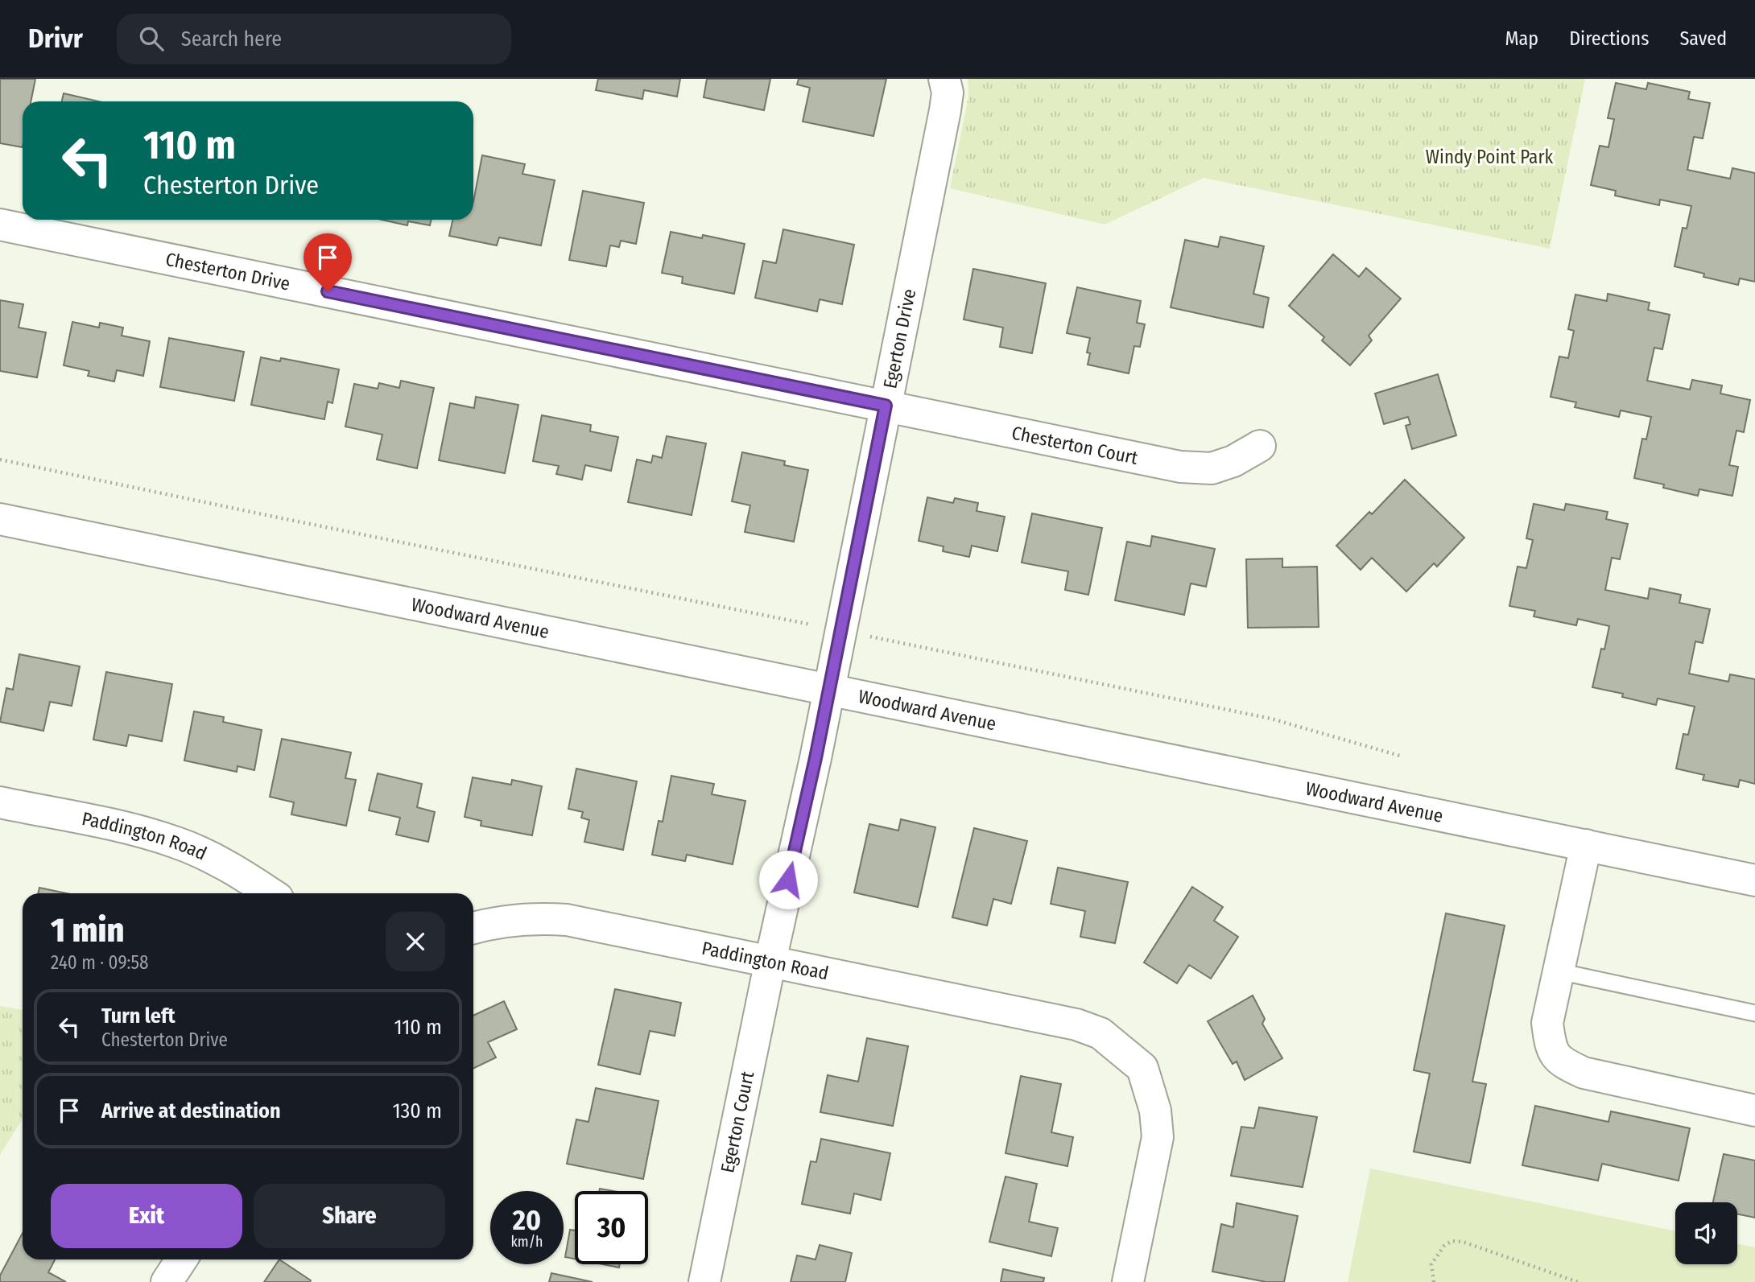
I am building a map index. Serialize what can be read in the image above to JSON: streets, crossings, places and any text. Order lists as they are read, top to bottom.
{
  "streets": {
    "street": [
      "Chesterton Drive",
      "Egerton Drive",
      "Chesterton Court",
      "Woodward Avenue",
      "Paddington Road",
      "Egerton Court"
    ]
  },
  "crossings": [
    ["Chesterton Drive", "Egerton Drive"],
    ["Chesterton Drive", "Chesterton Court"],
    ["Egerton Drive", "Chesterton Court"],
    ["Egerton Drive", "Woodward Avenue"],
    ["Egerton Drive", "Paddington Road"],
    ["Egerton Drive", "Egerton Court"],
    ["Paddington Road", "Egerton Court"]
  ],
  "parks": ["Windy Point Park"],
  "page": {
    "header": "Drivr",
    "search": "Search here",
    "nav": ["Map", "Directions", "Saved"],
    "turn": ["110 m", "Chesterton Drive"],
    "heading": ["1 min", "240 m · 09:58"],
    "list": [
      {
        "name": "Turn left",
        "note": "Chesterton Drive",
        "value": "110 m"
      },
      {
        "name": "Arrive at destination",
        "value": "130 m"
      }
    ],
    "buttons": ["Exit", "Share"],
    "speed": "20 km/h",
    "limit": "30"
  }
}
